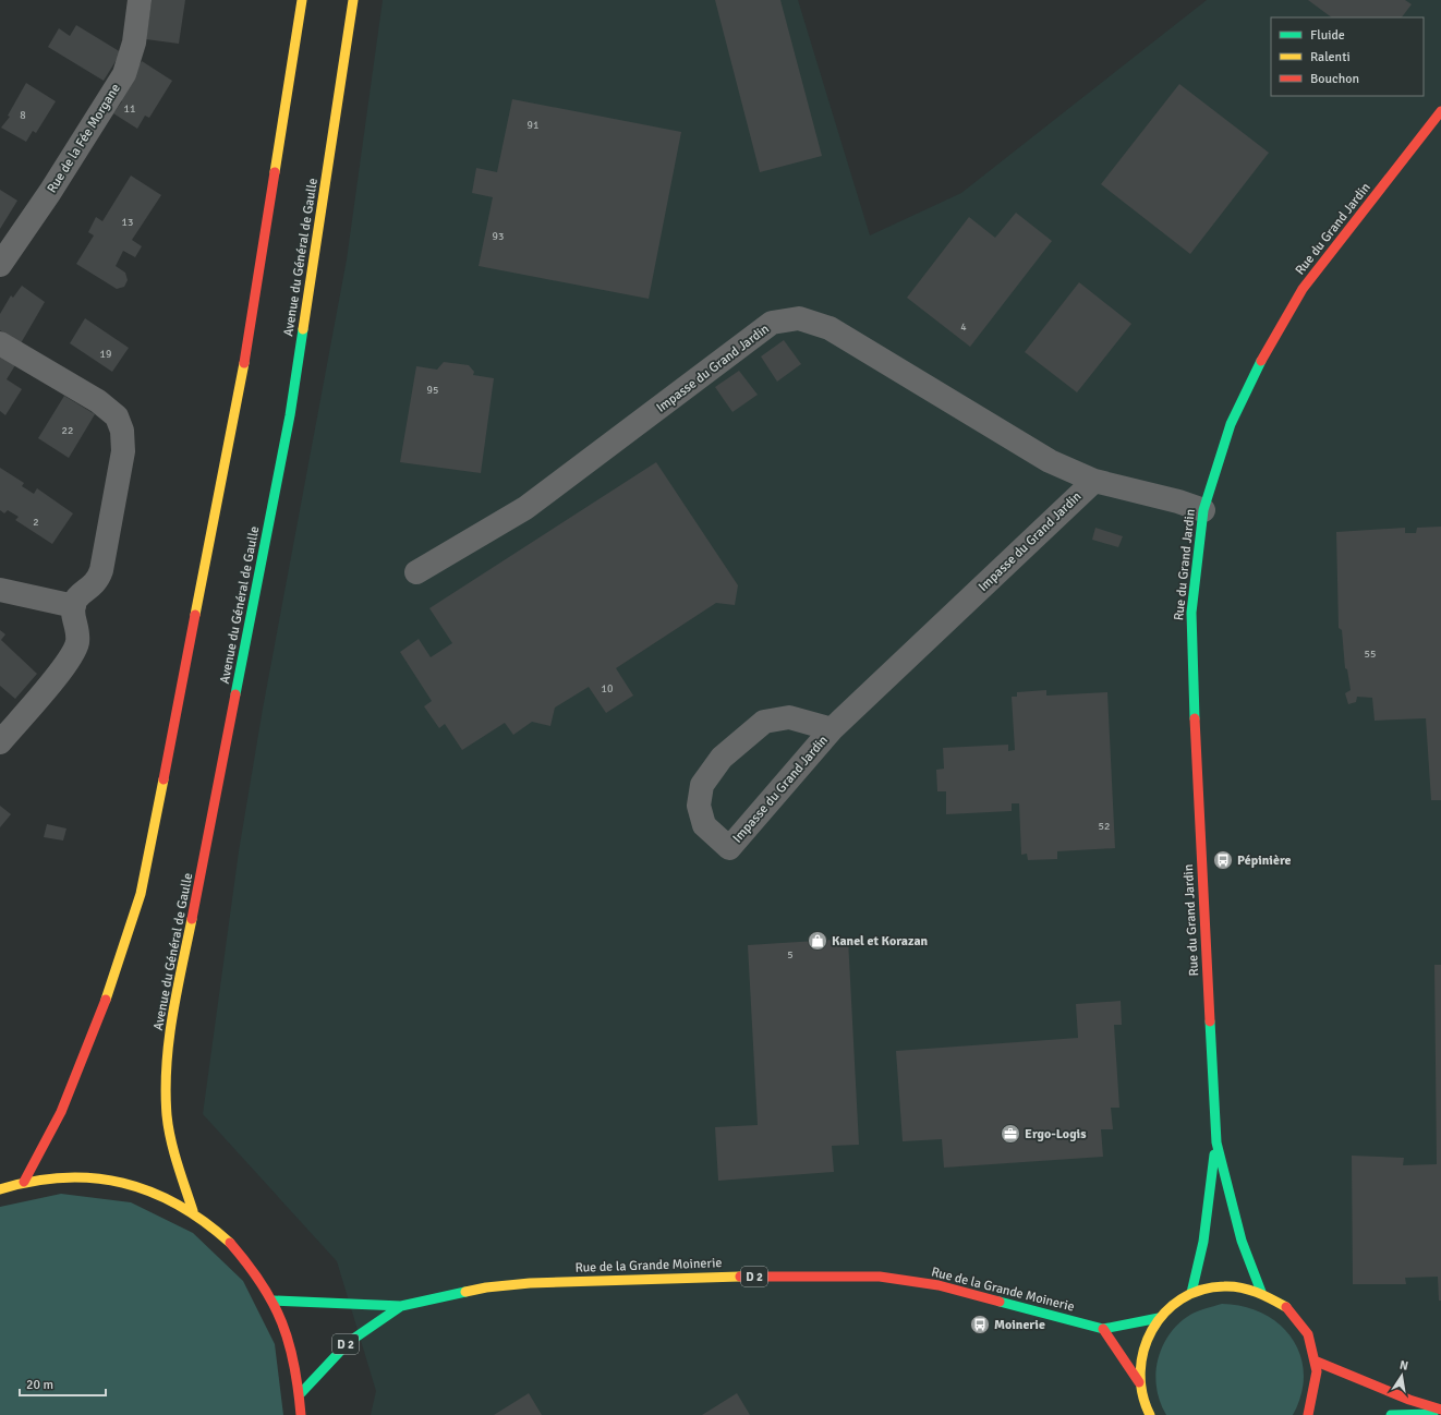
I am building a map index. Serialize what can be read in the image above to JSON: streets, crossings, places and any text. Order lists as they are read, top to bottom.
{
  "streets": {
    "main road": [
      "Rue du Grand Jardin",
      "Avenue du Général de Gaulle",
      "Rue de la Grande Moinerie",
      "D 2"
    ],
    "street": ["Rue de la Fée Morgane", "Impasse du Grand Jardin"]
  },
  "crossings": [
    ["Rue du Grand Jardin", "Impasse du Grand Jardin"]
  ],
  "places": {
    "bus stop": ["Pépinière", "Moinerie"],
    "shop": ["Kanel et Korazan"],
    "office": ["Ergo-Logis"]
  },
  "house_numbers": [
    "11",
    "8",
    "91",
    "13",
    "93",
    "4",
    "19",
    "95",
    "22",
    "2",
    "55",
    "10",
    "52",
    "5"
  ],
  "legend": ["Fluide", "Ralenti", "Bouchon"],
  "scale_bar": "20 m",
  "north": "top"
}
